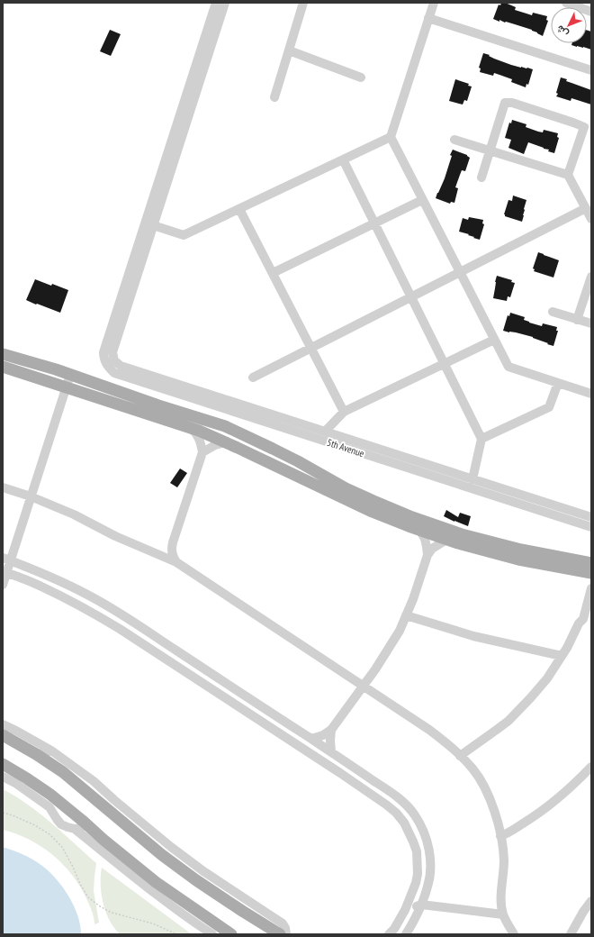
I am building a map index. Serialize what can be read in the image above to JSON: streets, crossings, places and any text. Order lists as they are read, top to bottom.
{
  "streets": {
    "street": ["5th Avenue"]
  },
  "north": "bottom left"
}
